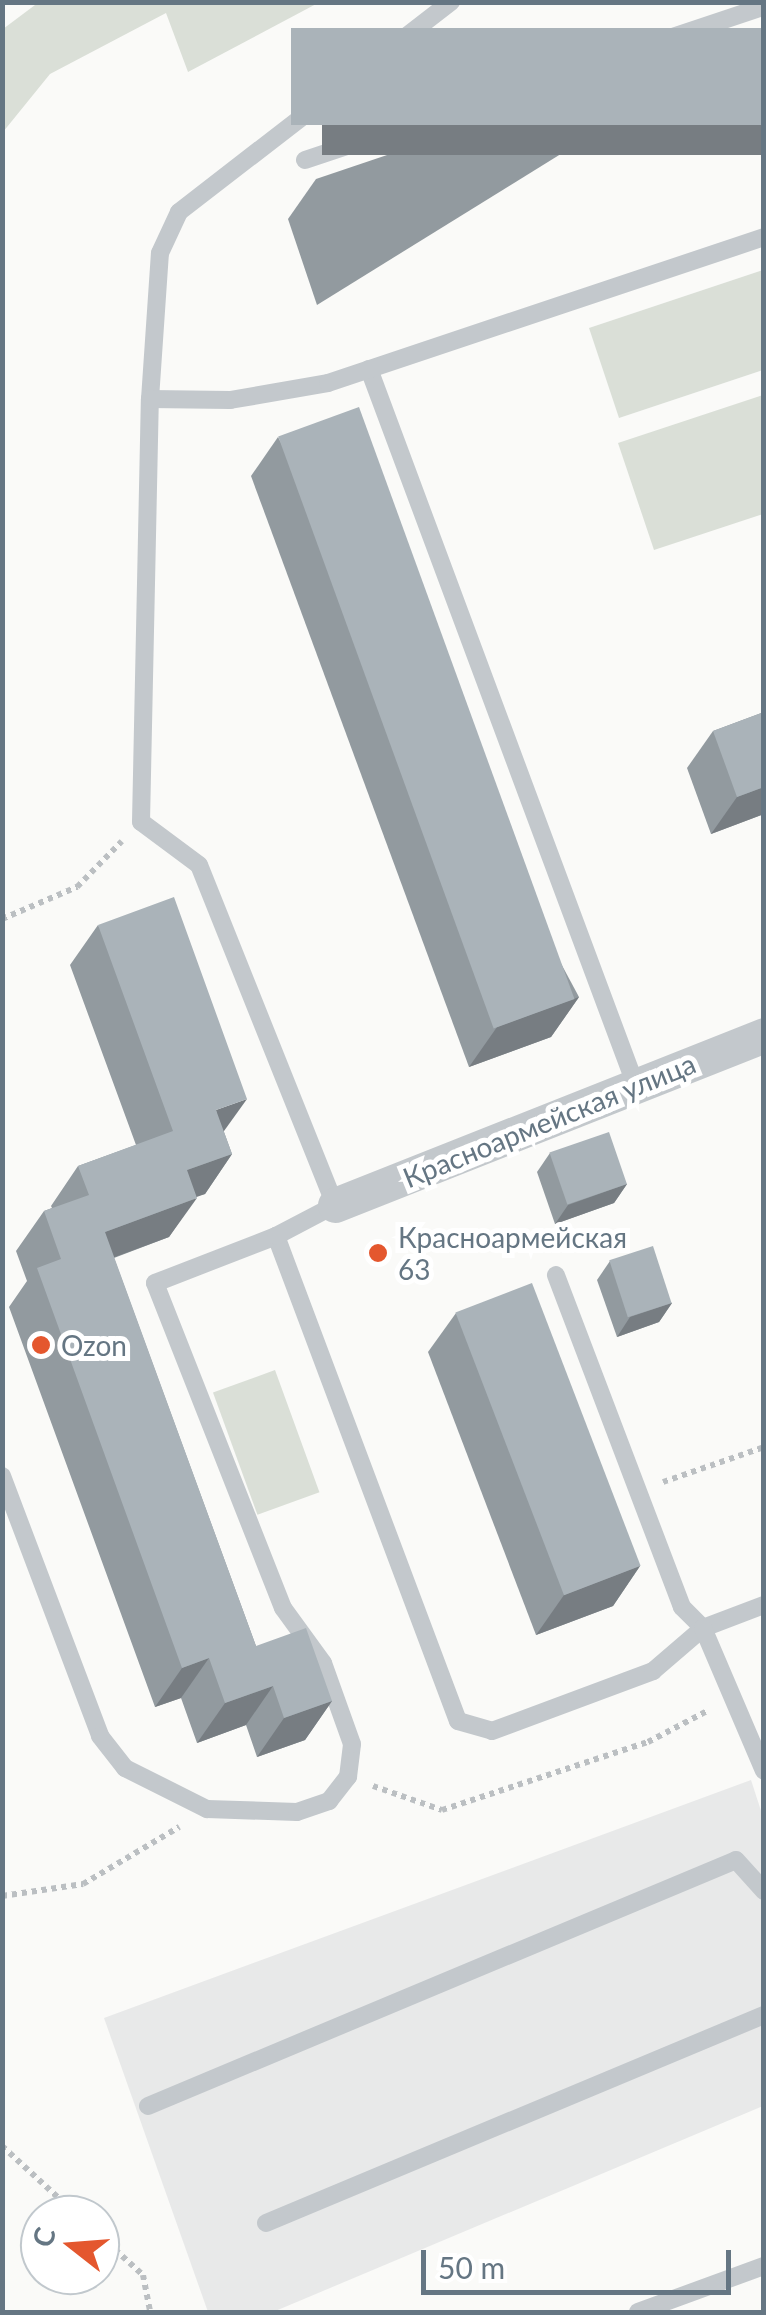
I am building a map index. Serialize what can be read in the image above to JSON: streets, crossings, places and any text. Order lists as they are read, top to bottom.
{
  "streets": {
    "street": ["Красноармейская улица"]
  },
  "places": ["Красноармейская 63", "Ozon"],
  "scale_bar": "50 m",
  "north": "left"
}
